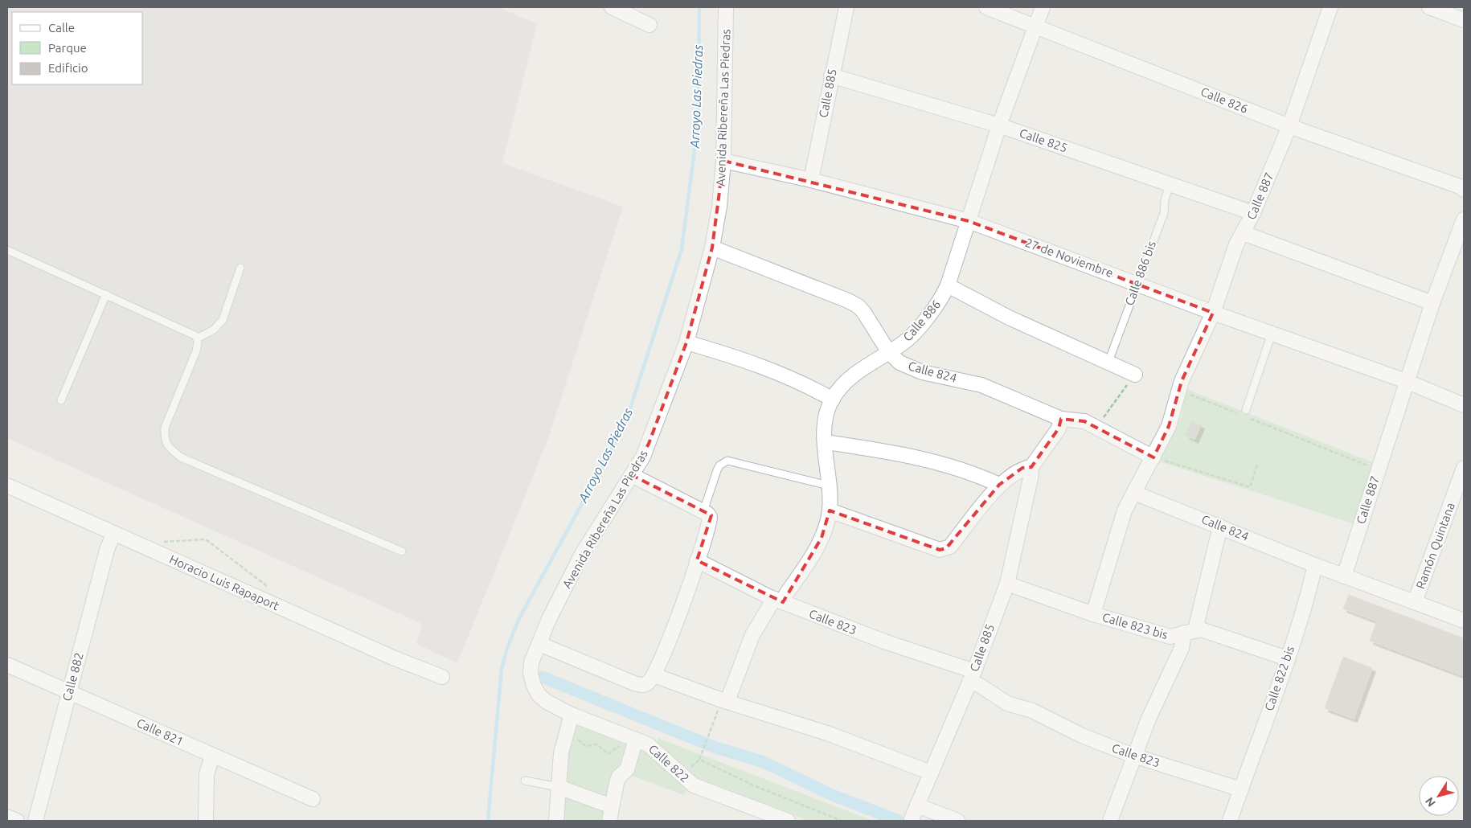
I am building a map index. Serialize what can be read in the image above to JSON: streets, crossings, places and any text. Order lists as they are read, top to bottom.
{
  "streets": {
    "street": [
      "Calle 885",
      "Calle 826",
      "Avenida Ribereña Las Piedras",
      "Calle 825",
      "Calle 887",
      "27 de Noviembre",
      "Calle 886",
      "Calle 824",
      "Ramón Quintana",
      "Horacio Luis Rapaport",
      "Calle 823",
      "Calle 823 bis",
      "Calle 882",
      "Calle 822 bis",
      "Calle 821",
      "Calle 822"
    ],
    "lane": ["Calle 886 bis"]
  },
  "crossings": [
    ["Calle 885", "Calle 825"],
    ["Calle 885", "27 de Noviembre"],
    ["Calle 885", "Calle 823"],
    ["Calle 885", "Calle 823 bis"],
    ["Calle 826", "Calle 887"],
    ["Calle 826", "Calle 886"],
    ["Avenida Ribereña Las Piedras", "27 de Noviembre"],
    ["Avenida Ribereña Las Piedras", "Calle 824"],
    ["Avenida Ribereña Las Piedras", "Calle 822"],
    ["Calle 825", "Calle 887"],
    ["Calle 825", "Calle 886 bis"],
    ["Calle 825", "Calle 886"],
    ["Calle 887", "27 de Noviembre"],
    ["Calle 887", "Calle 824"],
    ["Calle 887", "Calle 823 bis"],
    ["27 de Noviembre", "Calle 886 bis"],
    ["27 de Noviembre", "Calle 886"],
    ["Calle 886", "Calle 824"],
    ["Calle 886", "Calle 823"],
    ["Calle 824", "Calle 822 bis"],
    ["Horacio Luis Rapaport", "Calle 882"],
    ["Calle 823", "Calle 822 bis"],
    ["Calle 823 bis", "Calle 822 bis"],
    ["Calle 882", "Calle 821"]
  ],
  "water": ["Arroyo Las Piedras"],
  "legend": ["Calle", "Parque", "Edificio"],
  "north": "bottom left"
}
